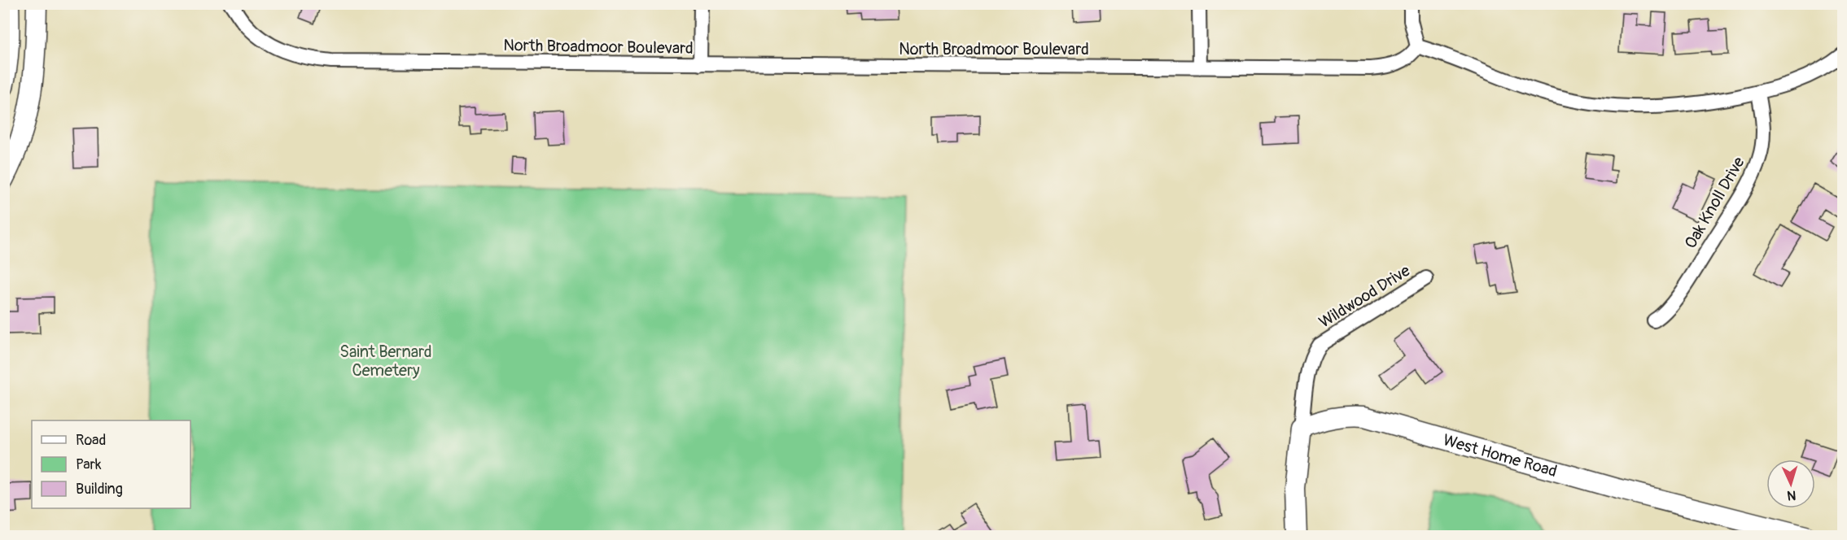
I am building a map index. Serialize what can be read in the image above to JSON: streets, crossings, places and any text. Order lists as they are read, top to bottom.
{
  "streets": {
    "street": [
      "North Broadmoor Boulevard",
      "Oak Knoll Drive",
      "Wildwood Drive",
      "West Home Road"
    ]
  },
  "crossings": [
    ["Wildwood Drive", "West Home Road"]
  ],
  "parks": ["Saint Bernard Cemetery"],
  "legend": ["Road", "Park", "Building"],
  "north": "bottom"
}
